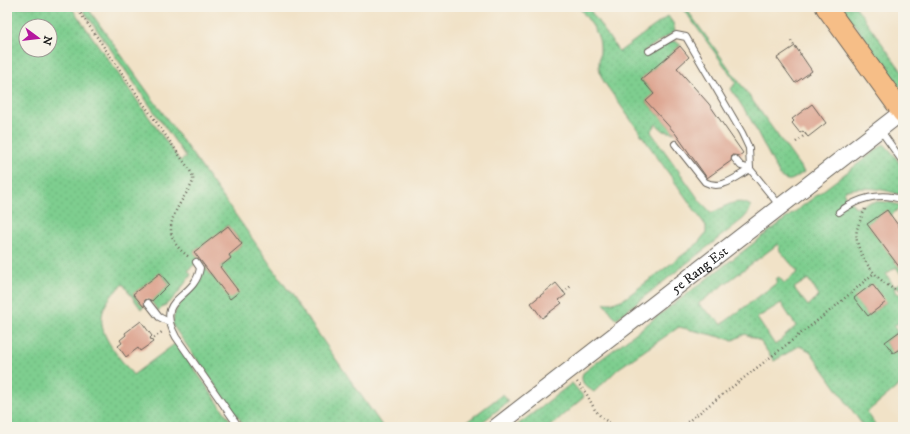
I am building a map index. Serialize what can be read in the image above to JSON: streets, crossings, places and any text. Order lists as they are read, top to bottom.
{
  "streets": {
    "street": ["5e Rang Est"]
  },
  "north": "right"
}
